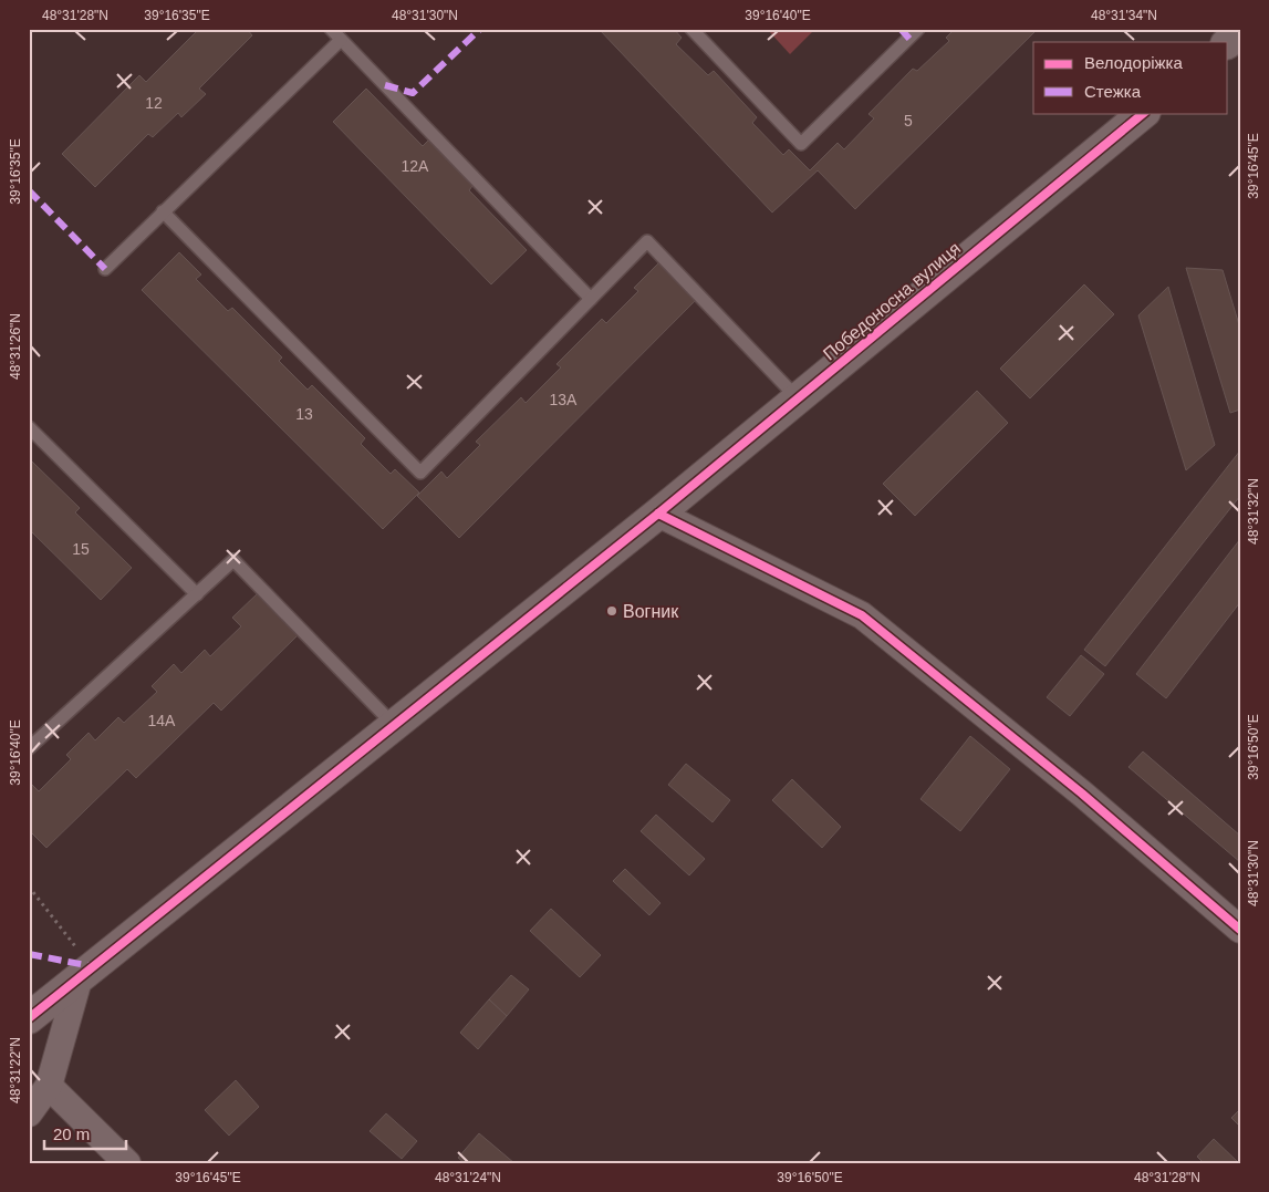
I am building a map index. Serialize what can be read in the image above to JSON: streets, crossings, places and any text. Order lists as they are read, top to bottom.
{
  "streets": {
    "street": ["Победоносна вулиця"]
  },
  "places": ["Вогник"],
  "house_numbers": [
    "12",
    "5",
    "12А",
    "13А",
    "13",
    "15",
    "14А"
  ],
  "legend": ["Велодоріжка", "Стежка"],
  "scale_bar": "20 m",
  "coordinates": [
    "48°31'28\"N",
    "39°16'35\"E",
    "48°31'30\"N",
    "39°16'40\"E",
    "48°31'34\"N",
    "39°16'45\"E",
    "48°31'26\"N",
    "48°31'32\"N",
    "39°16'50\"E",
    "48°31'22\"N",
    "48°31'24\"N"
  ]
}
